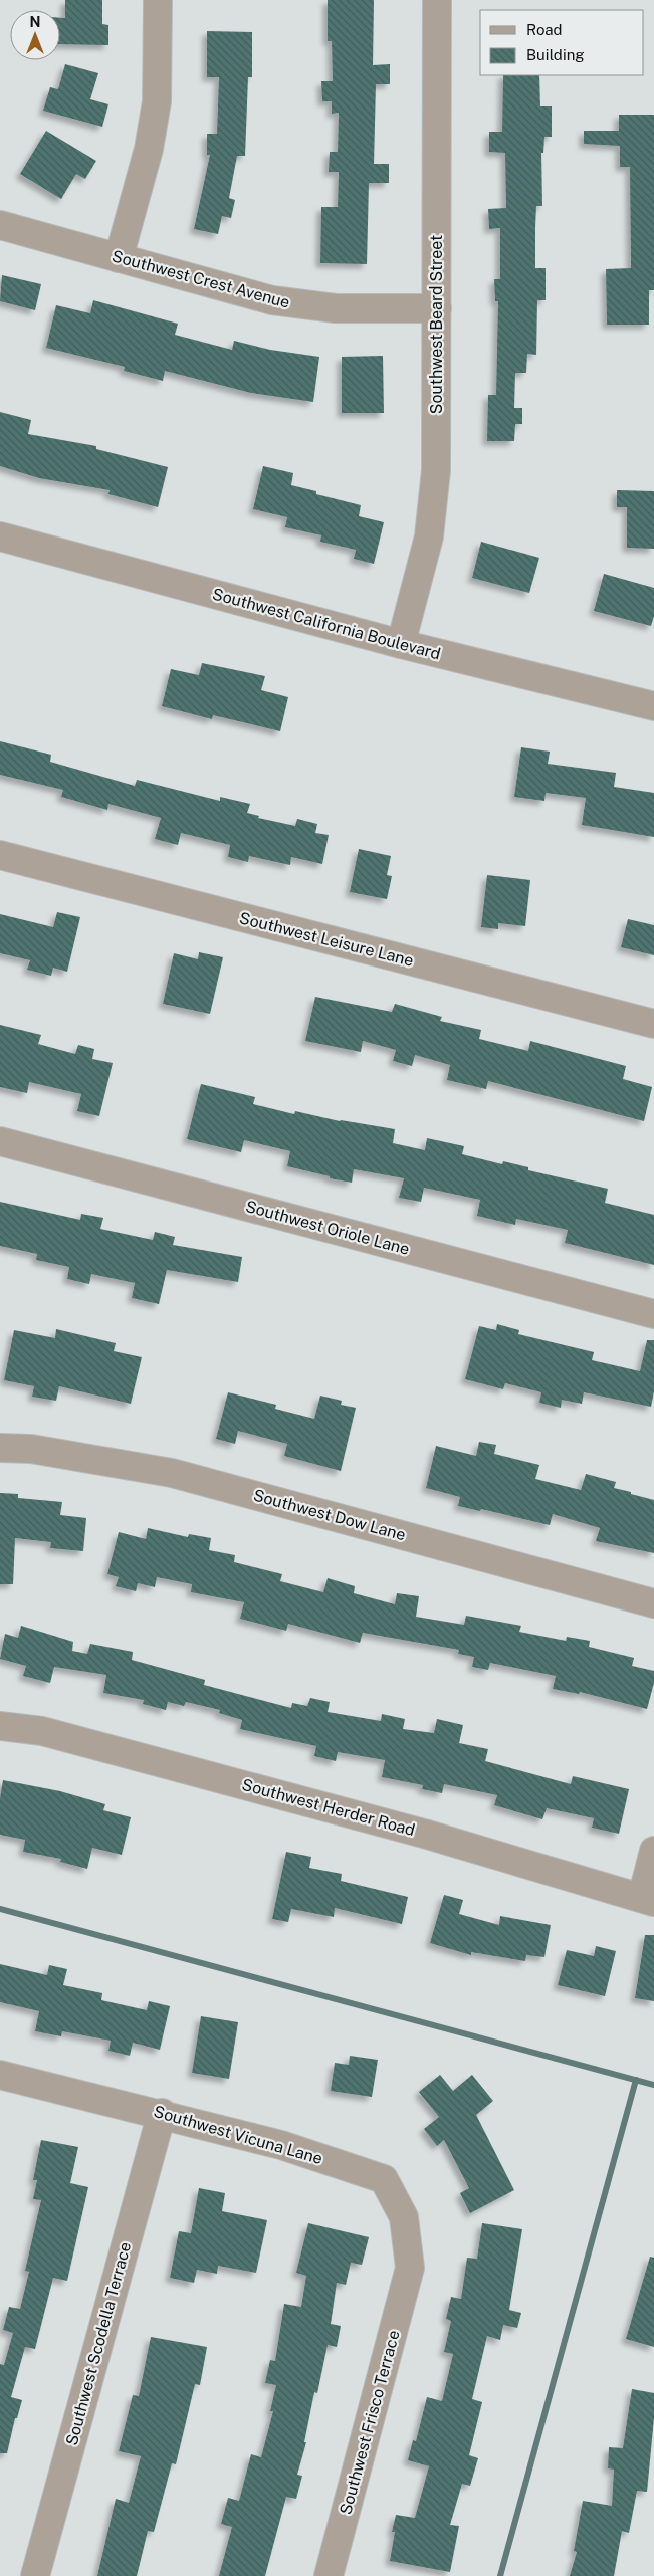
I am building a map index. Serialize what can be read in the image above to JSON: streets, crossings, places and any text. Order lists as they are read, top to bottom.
{
  "streets": {
    "street": [
      "Southwest Crest Avenue",
      "Southwest Beard Street",
      "Southwest California Boulevard",
      "Southwest Leisure Lane",
      "Southwest Oriole Lane",
      "Southwest Dow Lane",
      "Southwest Herder Road",
      "Southwest Vicuna Lane",
      "Southwest Scodella Terrace",
      "Southwest Frisco Terrace"
    ]
  },
  "crossings": [
    ["Southwest Crest Avenue", "Southwest Beard Street"],
    ["Southwest Beard Street", "Southwest California Boulevard"],
    ["Southwest Vicuna Lane", "Southwest Scodella Terrace"],
    ["Southwest Vicuna Lane", "Southwest Frisco Terrace"]
  ],
  "legend": ["Road", "Building"],
  "north": "top"
}
